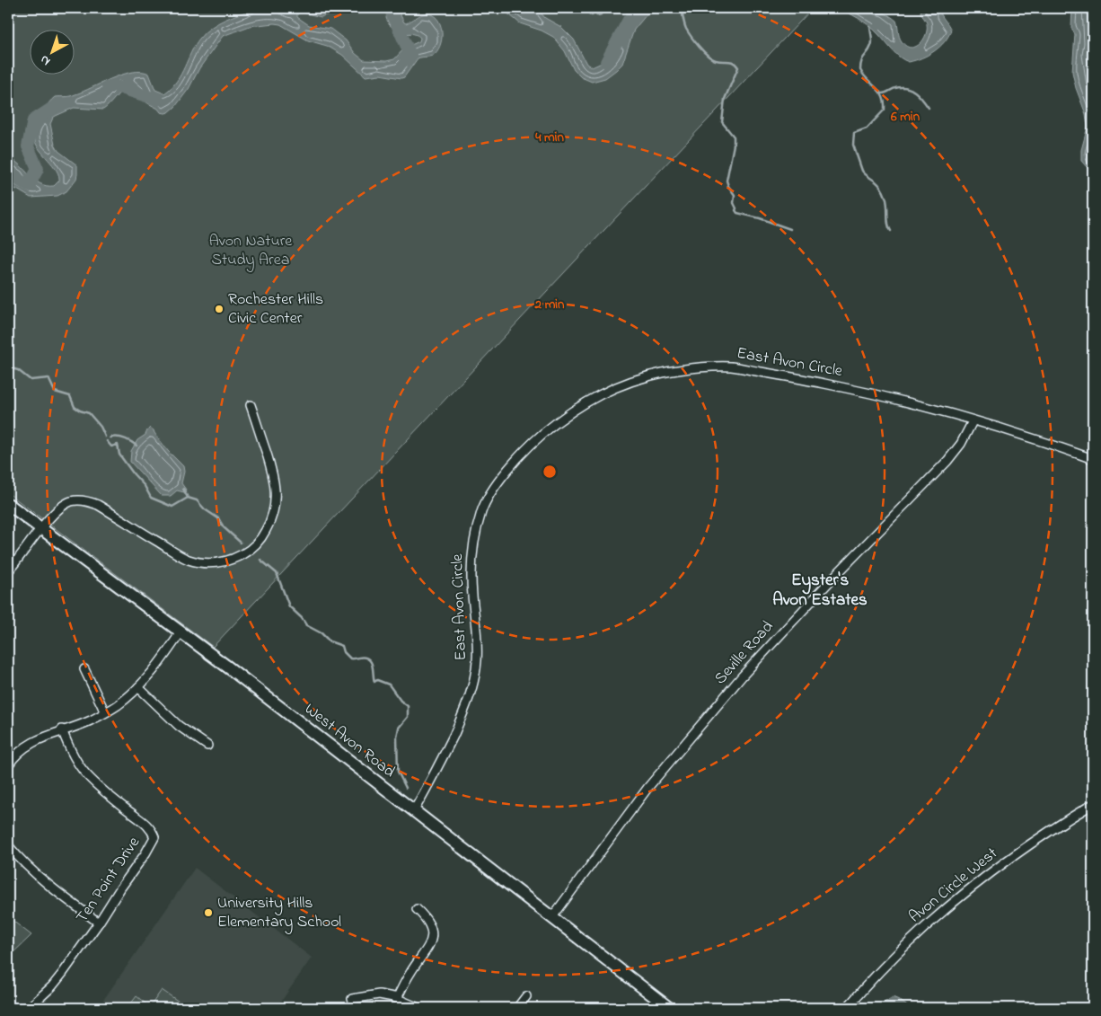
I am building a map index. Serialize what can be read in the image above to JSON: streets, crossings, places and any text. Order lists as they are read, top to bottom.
{
  "streets": {
    "street": [
      "East Avon Circle",
      "Seville Road",
      "West Avon Road",
      "Ten Point Drive",
      "Avon Circle West"
    ]
  },
  "crossings": [
    ["East Avon Circle", "Seville Road"],
    ["East Avon Circle", "West Avon Road"],
    ["Seville Road", "West Avon Road"]
  ],
  "districts": ["Eyster's Avon Estates"],
  "parks": ["Avon Nature Study Area"],
  "places": ["Rochester Hills Civic Center", "University Hills Elementary School"],
  "north": "bottom left",
  "rings": ["6 min", "4 min", "2 min"]
}
